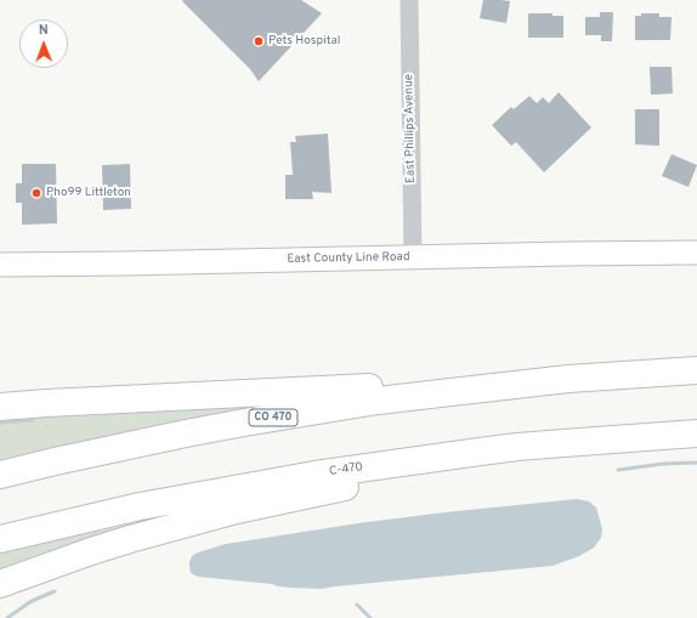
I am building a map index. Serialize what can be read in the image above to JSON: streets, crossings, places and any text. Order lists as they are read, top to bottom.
{
  "streets": {
    "highway": ["CO 470", "C-470"],
    "main road": ["East County Line Road"],
    "street": ["East Phillips Avenue"]
  },
  "crossings": [
    ["East Phillips Avenue", "East County Line Road"]
  ],
  "places": ["Pets Hospital", "Pho99 Littleton"],
  "north": "top"
}
